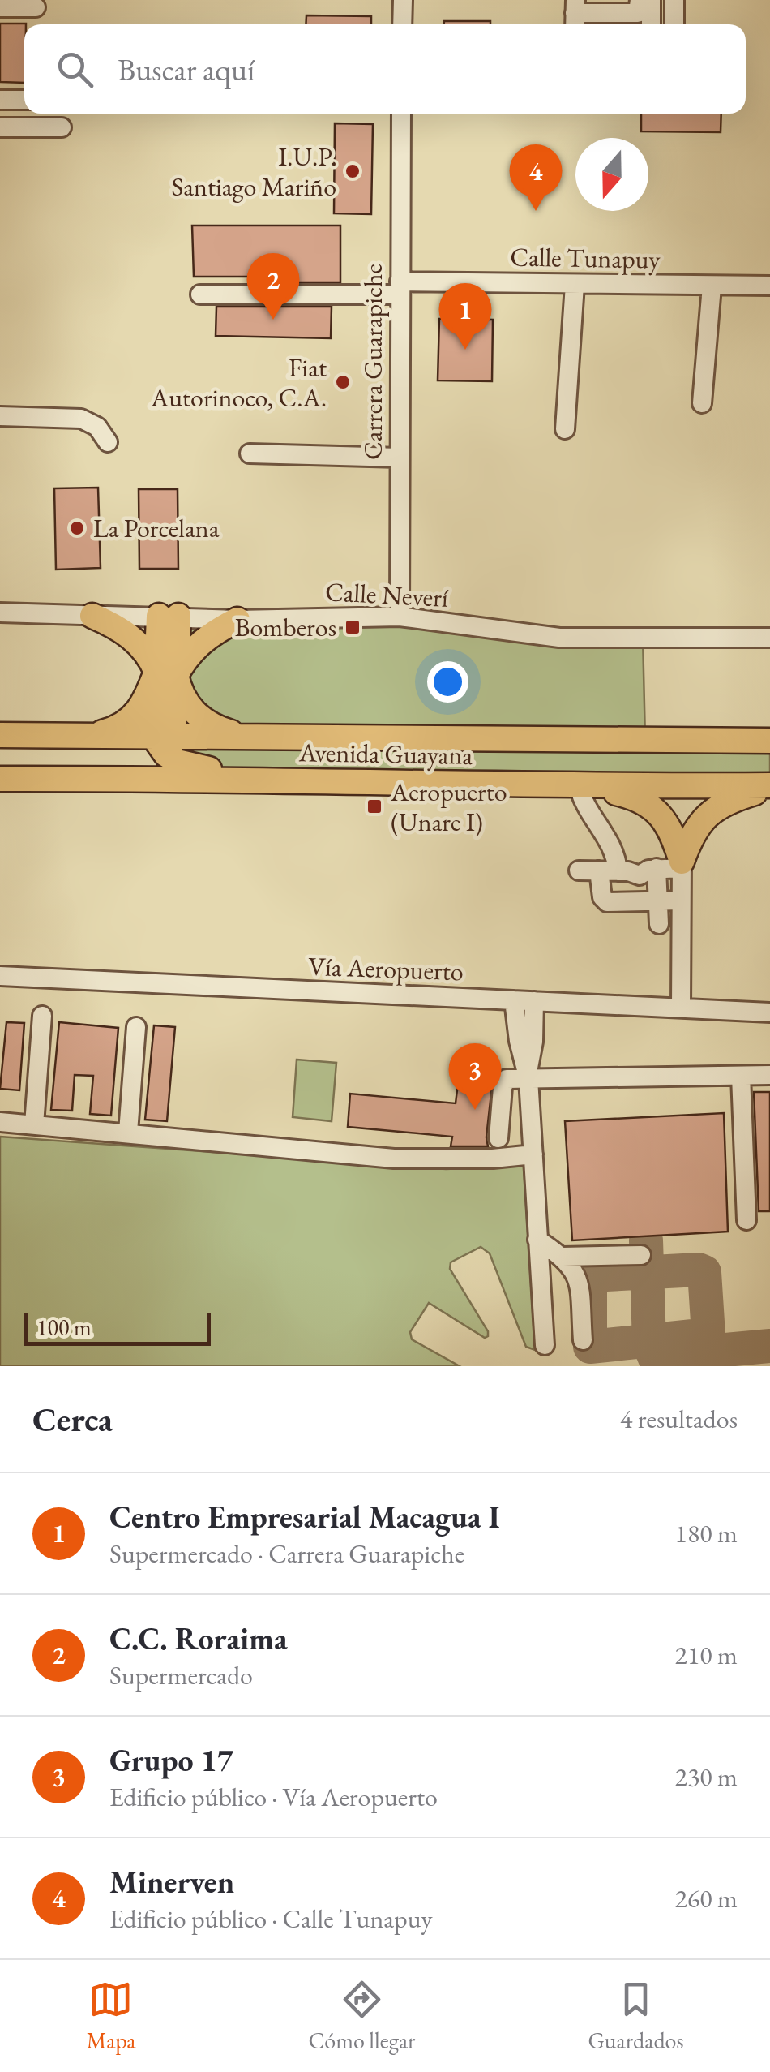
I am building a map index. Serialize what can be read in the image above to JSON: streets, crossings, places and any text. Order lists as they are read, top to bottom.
{
  "streets": {
    "main road": ["Avenida Guayana"],
    "street": [
      "Calle Tunapuy",
      "Carrera Guarapiche",
      "Calle Neverí",
      "Vía Aeropuerto"
    ]
  },
  "crossings": [
    ["Calle Tunapuy", "Carrera Guarapiche"],
    ["Carrera Guarapiche", "Calle Neverí"]
  ],
  "places": {
    "other": ["I.U.P. Santiago Mariño", "Fiat Autorinoco, C.A.", "La Porcelana"],
    "transit": ["Bomberos", "Aeropuerto (Unare I)"]
  },
  "scale_bar": "100 m",
  "north": "bottom",
  "page": {
    "search": "Buscar aquí",
    "pins": [
      "4",
      "2",
      "1",
      "3"
    ],
    "scale": "100 m",
    "heading": ["Cerca", "4 resultados"],
    "list": [
      {
        "mark": "1",
        "name": "Centro Empresarial Macagua I",
        "note": "Supermercado · Carrera Guarapiche",
        "value": "180 m"
      },
      {
        "mark": "2",
        "name": "C.C. Roraima",
        "note": "Supermercado",
        "value": "210 m"
      },
      {
        "mark": "3",
        "name": "Grupo 17",
        "note": "Edificio público · Vía Aeropuerto",
        "value": "230 m"
      },
      {
        "mark": "4",
        "name": "Minerven",
        "note": "Edificio público · Calle Tunapuy",
        "value": "260 m"
      }
    ],
    "nav": ["Mapa", "Cómo llegar", "Guardados"]
  }
}
